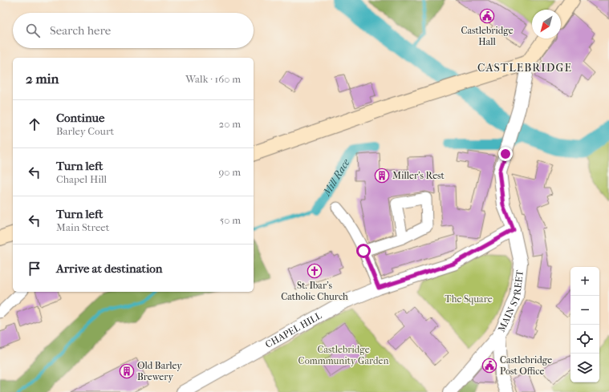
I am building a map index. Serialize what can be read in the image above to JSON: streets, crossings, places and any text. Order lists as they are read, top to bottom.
{
  "streets": {
    "street": ["MAIN STREET", "CHAPEL HILL"]
  },
  "crossings": [
    ["MAIN STREET", "CHAPEL HILL"]
  ],
  "districts": ["CASTLEBRIDGE"],
  "water": ["Mill Race"],
  "parks": ["The Square", "Castlebridge Commmunity Garden"],
  "places": {
    "public building": ["Castlebridge Hall", "Castlebridge Post Office"],
    "building": ["Miller's Rest", "Old Barley Brewery"],
    "church": ["St. Ibar's Catholic Church"]
  },
  "north": "bottom left",
  "page": {
    "search": "Search here",
    "heading": ["2 min", "Walk · 160 m"],
    "list": [
      ["Continue", "Barley Court", "20 m"],
      ["Turn left", "Chapel Hill", "90 m"],
      ["Turn left", "Main Street", "50 m"],
      "Arrive at destination"
    ],
    "map_buttons": ["+", "−"]
  }
}
